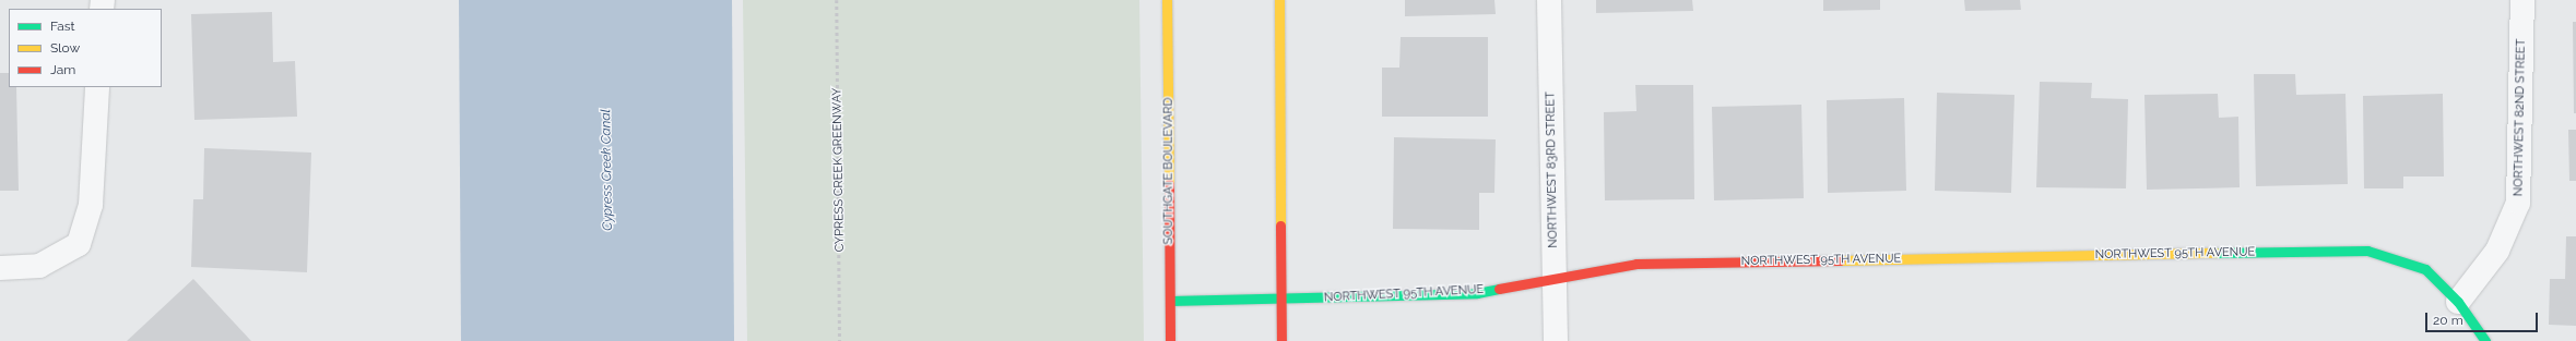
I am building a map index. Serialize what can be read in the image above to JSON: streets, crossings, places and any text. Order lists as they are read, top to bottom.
{
  "streets": {
    "street": [
      "NORTHWEST 82ND STREET",
      "NORTHWEST 83RD STREET",
      "SOUTHGATE BOULEVARD",
      "NORTHWEST 95TH AVENUE"
    ],
    "path": ["CYPRESS CREEK GREENWAY"]
  },
  "crossings": [
    ["NORTHWEST 82ND STREET", "NORTHWEST 95TH AVENUE"],
    ["NORTHWEST 83RD STREET", "NORTHWEST 95TH AVENUE"],
    ["SOUTHGATE BOULEVARD", "NORTHWEST 95TH AVENUE"]
  ],
  "water": ["Cypress Creek Canal"],
  "legend": ["Fast", "Slow", "Jam"],
  "scale_bar": "20 m"
}
